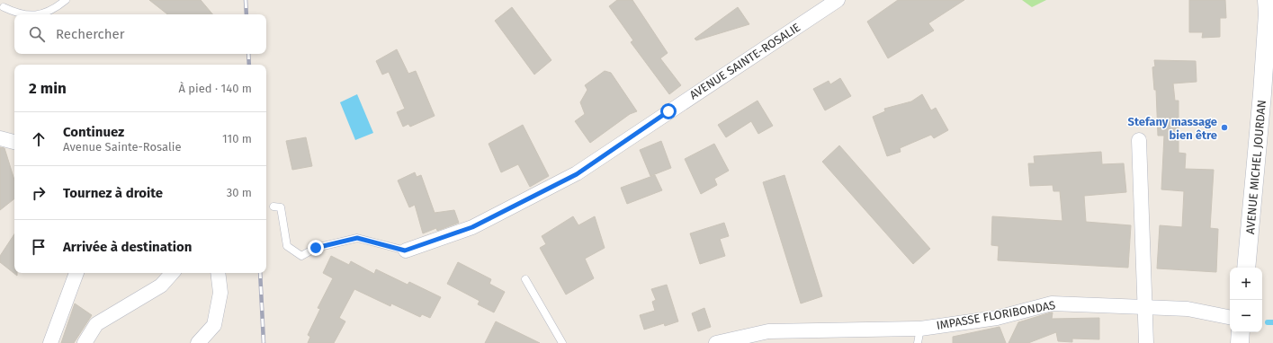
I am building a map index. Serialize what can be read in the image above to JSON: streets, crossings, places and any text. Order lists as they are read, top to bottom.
{
  "streets": {
    "street": ["AVENUE SAINTE-ROSALIE", "AVENUE MICHEL JOURDAN", "IMPASSE FLORIBONDAS"]
  },
  "places": ["Stefany massage bien être"],
  "page": {
    "search": "Rechercher",
    "heading": ["2 min", "À pied · 140 m"],
    "list": [
      ["Continuez", "Avenue Sainte-Rosalie", "110 m"],
      ["Tournez à droite", "30 m"],
      "Arrivée à destination"
    ],
    "map_buttons": ["+", "−"]
  }
}
